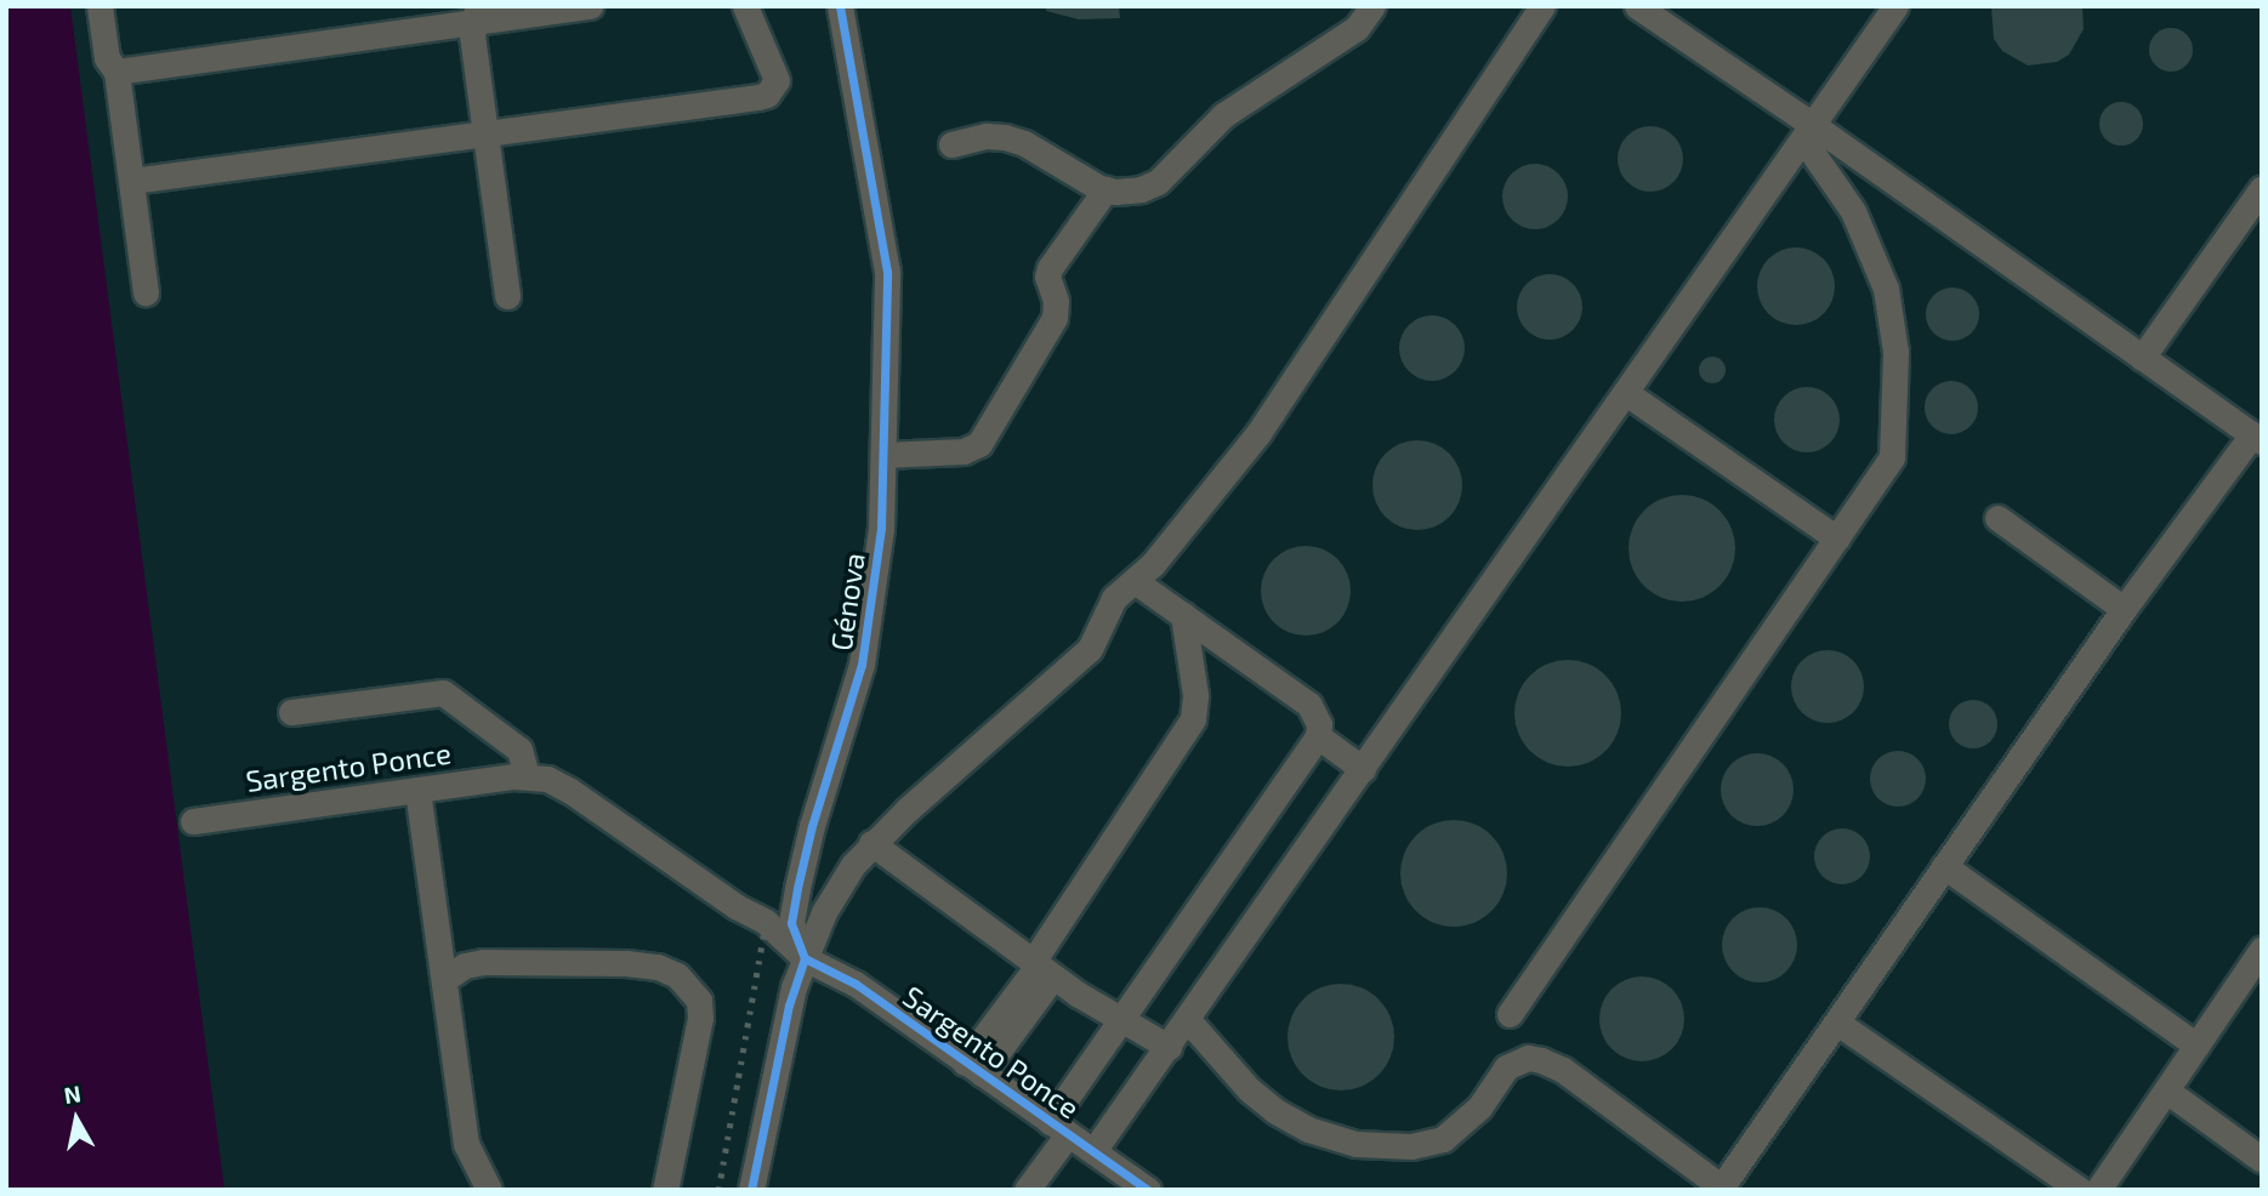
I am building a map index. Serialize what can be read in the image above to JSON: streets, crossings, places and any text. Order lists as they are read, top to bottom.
{
  "streets": {
    "street": ["Génova", "Sargento Ponce"]
  },
  "crossings": [
    ["Génova", "Sargento Ponce"]
  ],
  "north": "top"
}
